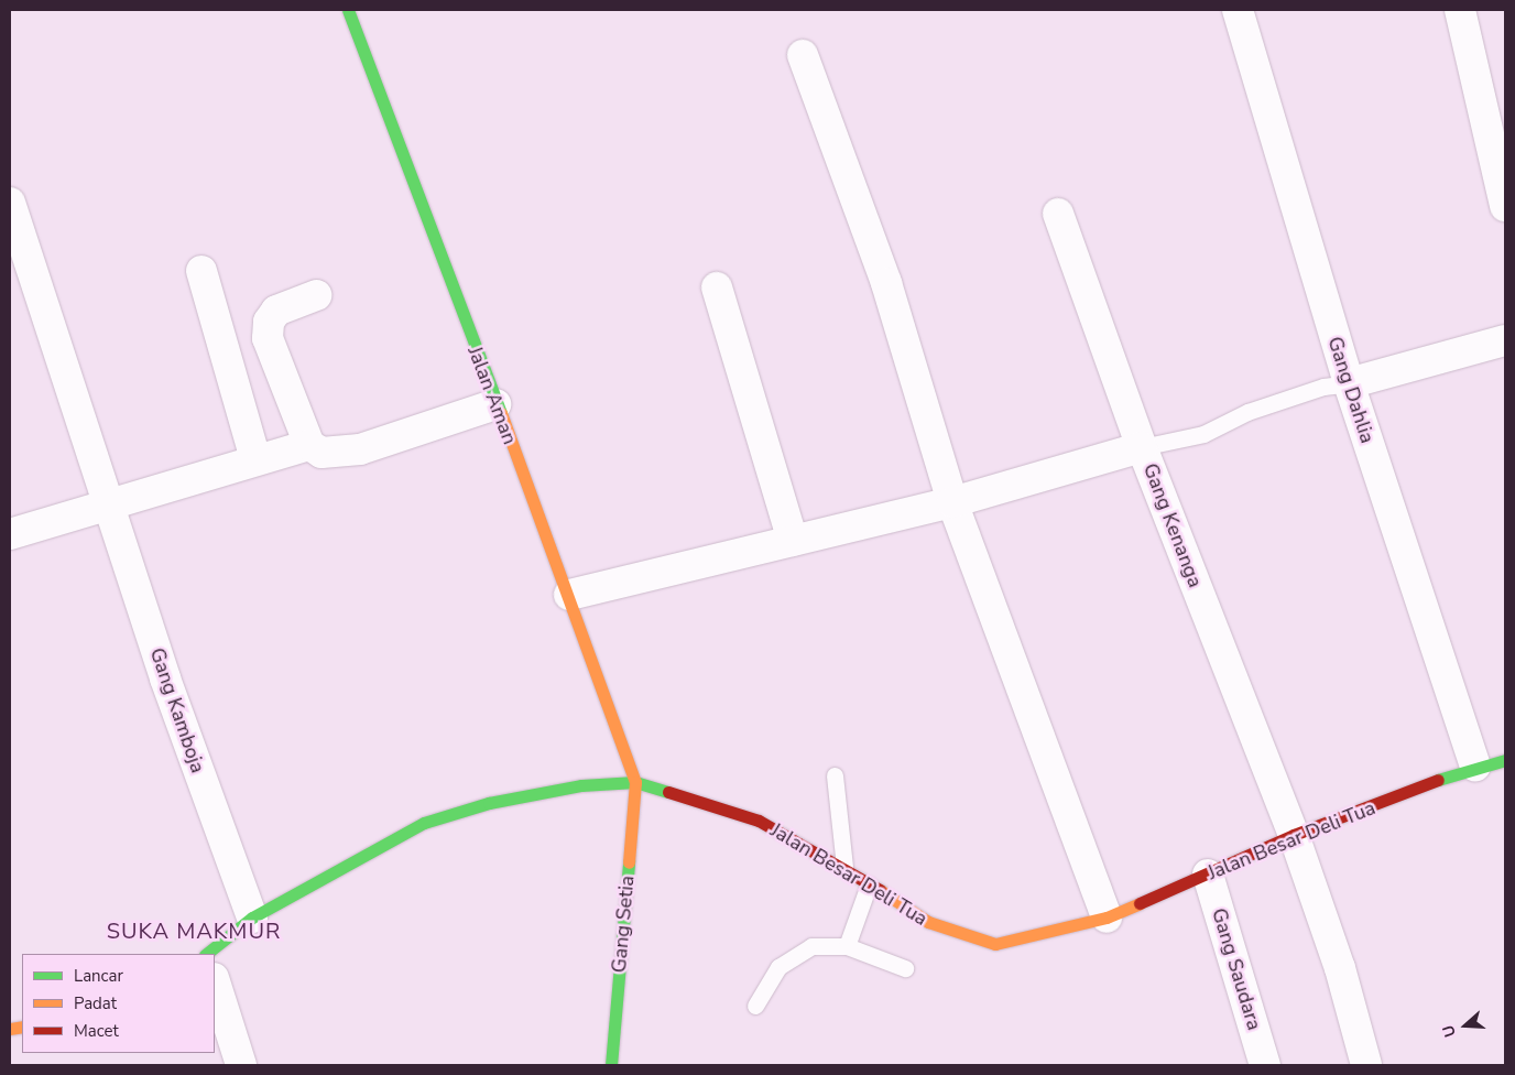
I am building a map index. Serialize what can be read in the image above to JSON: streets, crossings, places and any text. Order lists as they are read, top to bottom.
{
  "streets": {
    "main road": ["Jalan Aman", "Jalan Besar Deli Tua", "Gang Setia"],
    "street": [
      "Gang Dahlia",
      "Gang Kenanga",
      "Gang Kamboja",
      "Gang Saudara"
    ]
  },
  "crossings": [
    ["Gang Dahlia", "Jalan Besar Deli Tua"],
    ["Jalan Aman", "Jalan Besar Deli Tua"],
    ["Jalan Aman", "Gang Setia"],
    ["Gang Kenanga", "Jalan Besar Deli Tua"],
    ["Gang Kamboja", "Jalan Besar Deli Tua"],
    ["Jalan Besar Deli Tua", "Gang Setia"],
    ["Jalan Besar Deli Tua", "Gang Saudara"]
  ],
  "districts": ["SUKA MAKMUR"],
  "legend": ["Lancar", "Padat", "Macet"],
  "north": "left"
}
